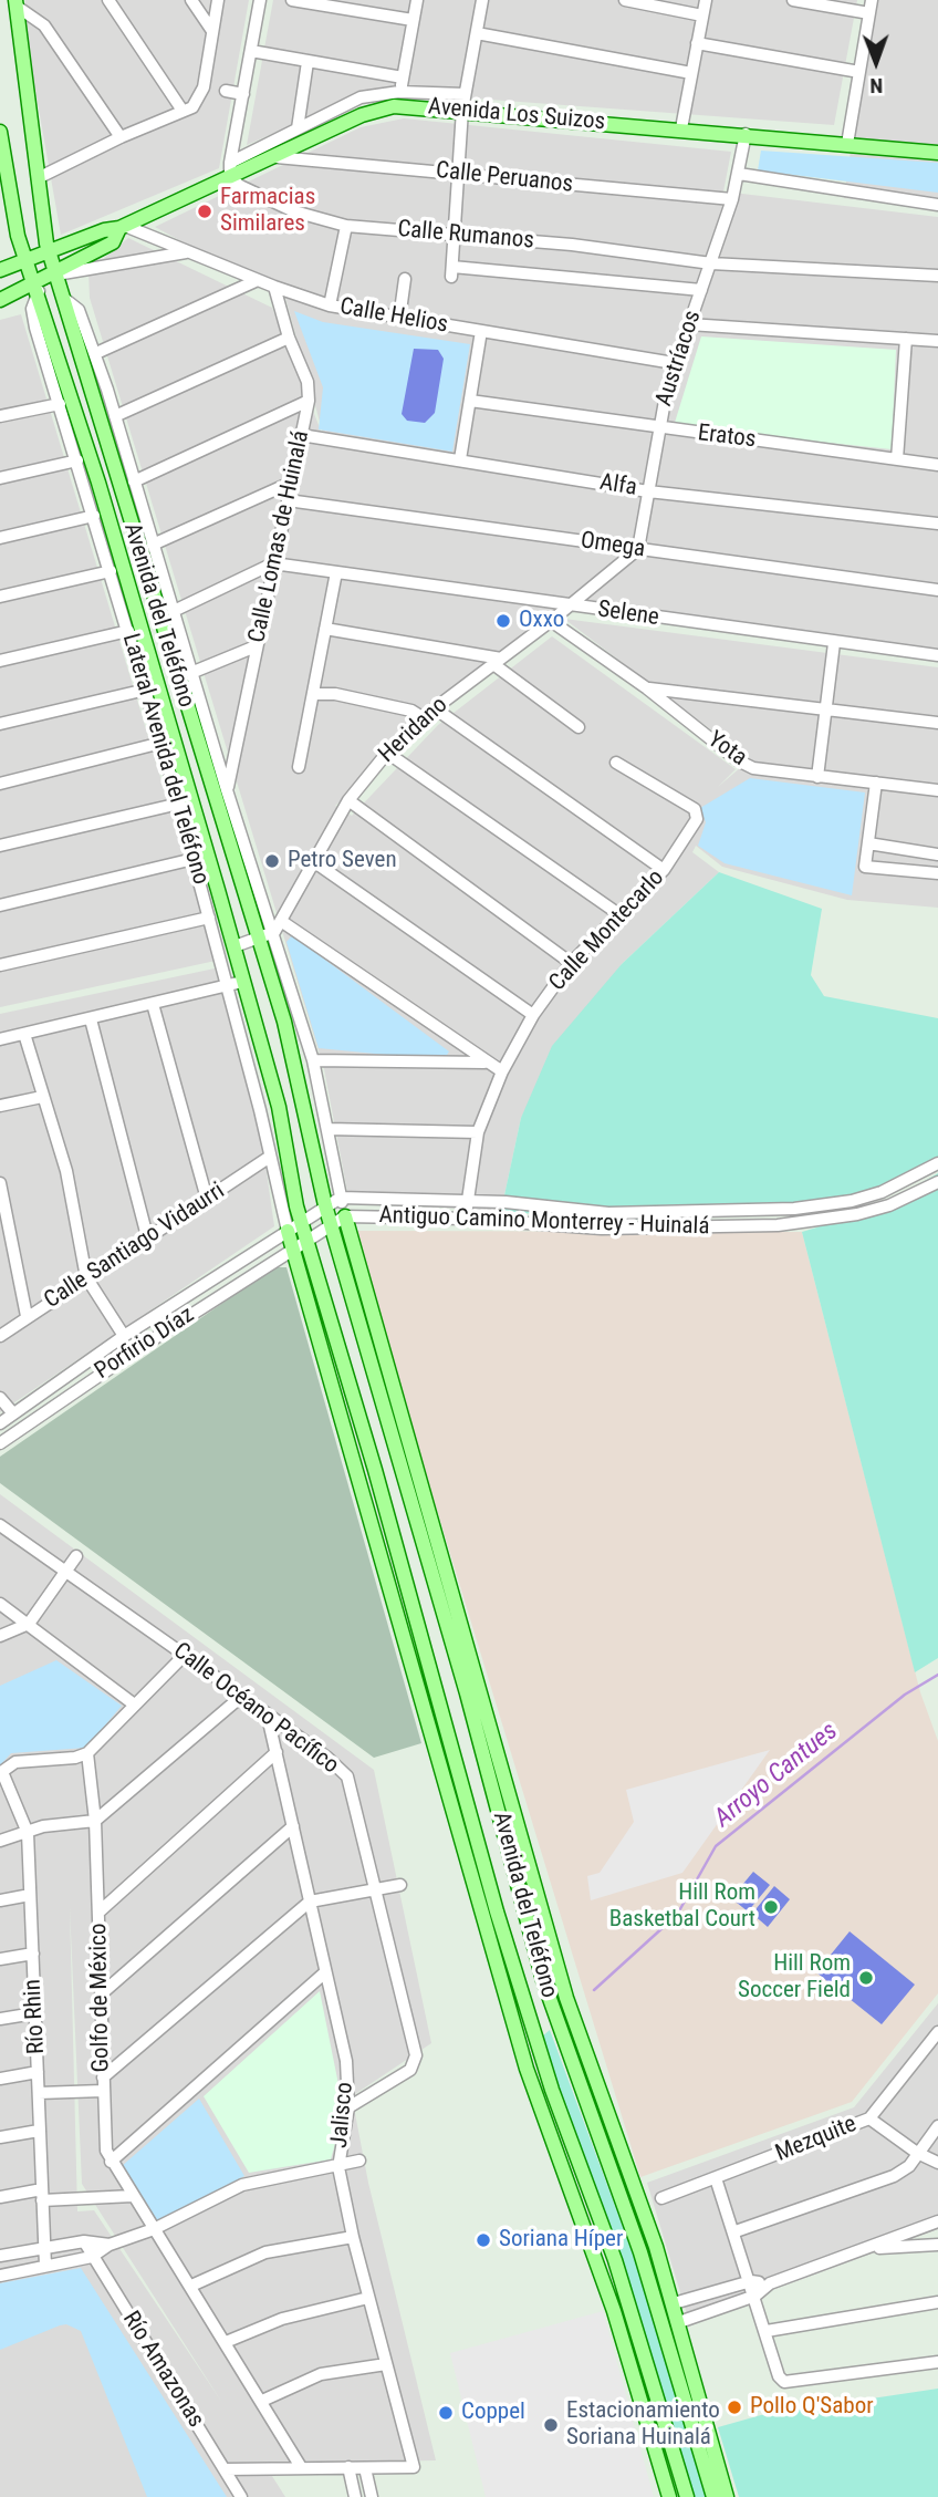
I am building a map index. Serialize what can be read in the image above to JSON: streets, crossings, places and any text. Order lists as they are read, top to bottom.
{
  "streets": {
    "main road": ["Avenida Los Suizos", "Avenida del Teléfono"],
    "street": [
      "Calle Peruanos",
      "Calle Rumanos",
      "Calle Helios",
      "Austríacos",
      "Eratos",
      "Alfa",
      "Calle Lomas de Huinalá",
      "Omega",
      "Selene",
      "Heridano",
      "Yota",
      "Lateral Avenida del Teléfono",
      "Calle Montecarlo",
      "Antiguo Camino Monterrey - Huinalá",
      "Calle Santiago Vidaurri",
      "Porfirio Díaz",
      "Calle Océano Pacífico",
      "Golfo de México",
      "Río Rhin",
      "Jalisco",
      "Mezquite",
      "Río Amazonas"
    ]
  },
  "crossings": [
    ["Avenida Los Suizos", "Calle Peruanos"],
    ["Avenida Los Suizos", "Calle Rumanos"],
    ["Avenida Los Suizos", "Calle Helios"],
    ["Avenida Los Suizos", "Austríacos"],
    ["Avenida Los Suizos", "Avenida del Teléfono"],
    ["Avenida Los Suizos", "Lateral Avenida del Teléfono"],
    ["Calle Peruanos", "Austríacos"],
    ["Calle Rumanos", "Austríacos"],
    ["Calle Helios", "Austríacos"],
    ["Calle Helios", "Calle Lomas de Huinalá"],
    ["Austríacos", "Eratos"],
    ["Austríacos", "Alfa"],
    ["Austríacos", "Omega"],
    ["Austríacos", "Heridano"],
    ["Alfa", "Calle Lomas de Huinalá"],
    ["Calle Lomas de Huinalá", "Omega"],
    ["Calle Lomas de Huinalá", "Selene"],
    ["Omega", "Heridano"],
    ["Selene", "Heridano"],
    ["Avenida del Teléfono", "Lateral Avenida del Teléfono"],
    ["Avenida del Teléfono", "Antiguo Camino Monterrey - Huinalá"],
    ["Heridano", "Yota"],
    ["Lateral Avenida del Teléfono", "Calle Santiago Vidaurri"],
    ["Calle Montecarlo", "Antiguo Camino Monterrey - Huinalá"],
    ["Antiguo Camino Monterrey - Huinalá", "Porfirio Díaz"],
    ["Calle Océano Pacífico", "Jalisco"]
  ],
  "water": ["Arroyo Cantues"],
  "places": [
    "Farmacias Similares",
    "Oxxo",
    "Petro Seven",
    "Hill Rom Basketbal Court",
    "Hill Rom Soccer Field",
    "Soriana Híper",
    "Pollo Q'Sabor",
    "Coppel",
    "Estacionamiento Soriana Huinalá"
  ],
  "north": "bottom"
}
